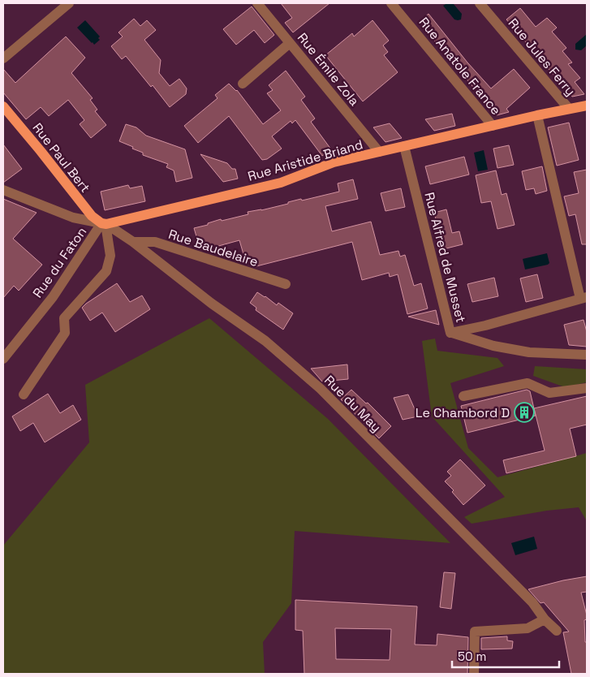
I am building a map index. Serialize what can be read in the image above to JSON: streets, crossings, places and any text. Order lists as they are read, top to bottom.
{
  "streets": {
    "main road": ["Rue Paul Bert", "Rue Aristide Briand"],
    "street": [
      "Rue Jules Ferry",
      "Rue Anatole France",
      "Rue Émile Zola",
      "Rue Baudelaire",
      "Rue Alfred de Musset",
      "Rue du Faton",
      "Rue du May"
    ]
  },
  "crossings": [
    ["Rue Jules Ferry", "Rue Aristide Briand"],
    ["Rue Anatole France", "Rue Aristide Briand"],
    ["Rue Émile Zola", "Rue Aristide Briand"],
    ["Rue Paul Bert", "Rue Aristide Briand"],
    ["Rue Paul Bert", "Rue du Faton"],
    ["Rue Paul Bert", "Rue du May"],
    ["Rue Aristide Briand", "Rue Alfred de Musset"],
    ["Rue Aristide Briand", "Rue du Faton"],
    ["Rue Aristide Briand", "Rue du May"],
    ["Rue Baudelaire", "Rue du May"],
    ["Rue du Faton", "Rue du May"]
  ],
  "places": {
    "building": ["Le Chambord D"]
  },
  "scale_bar": "50 m"
}
